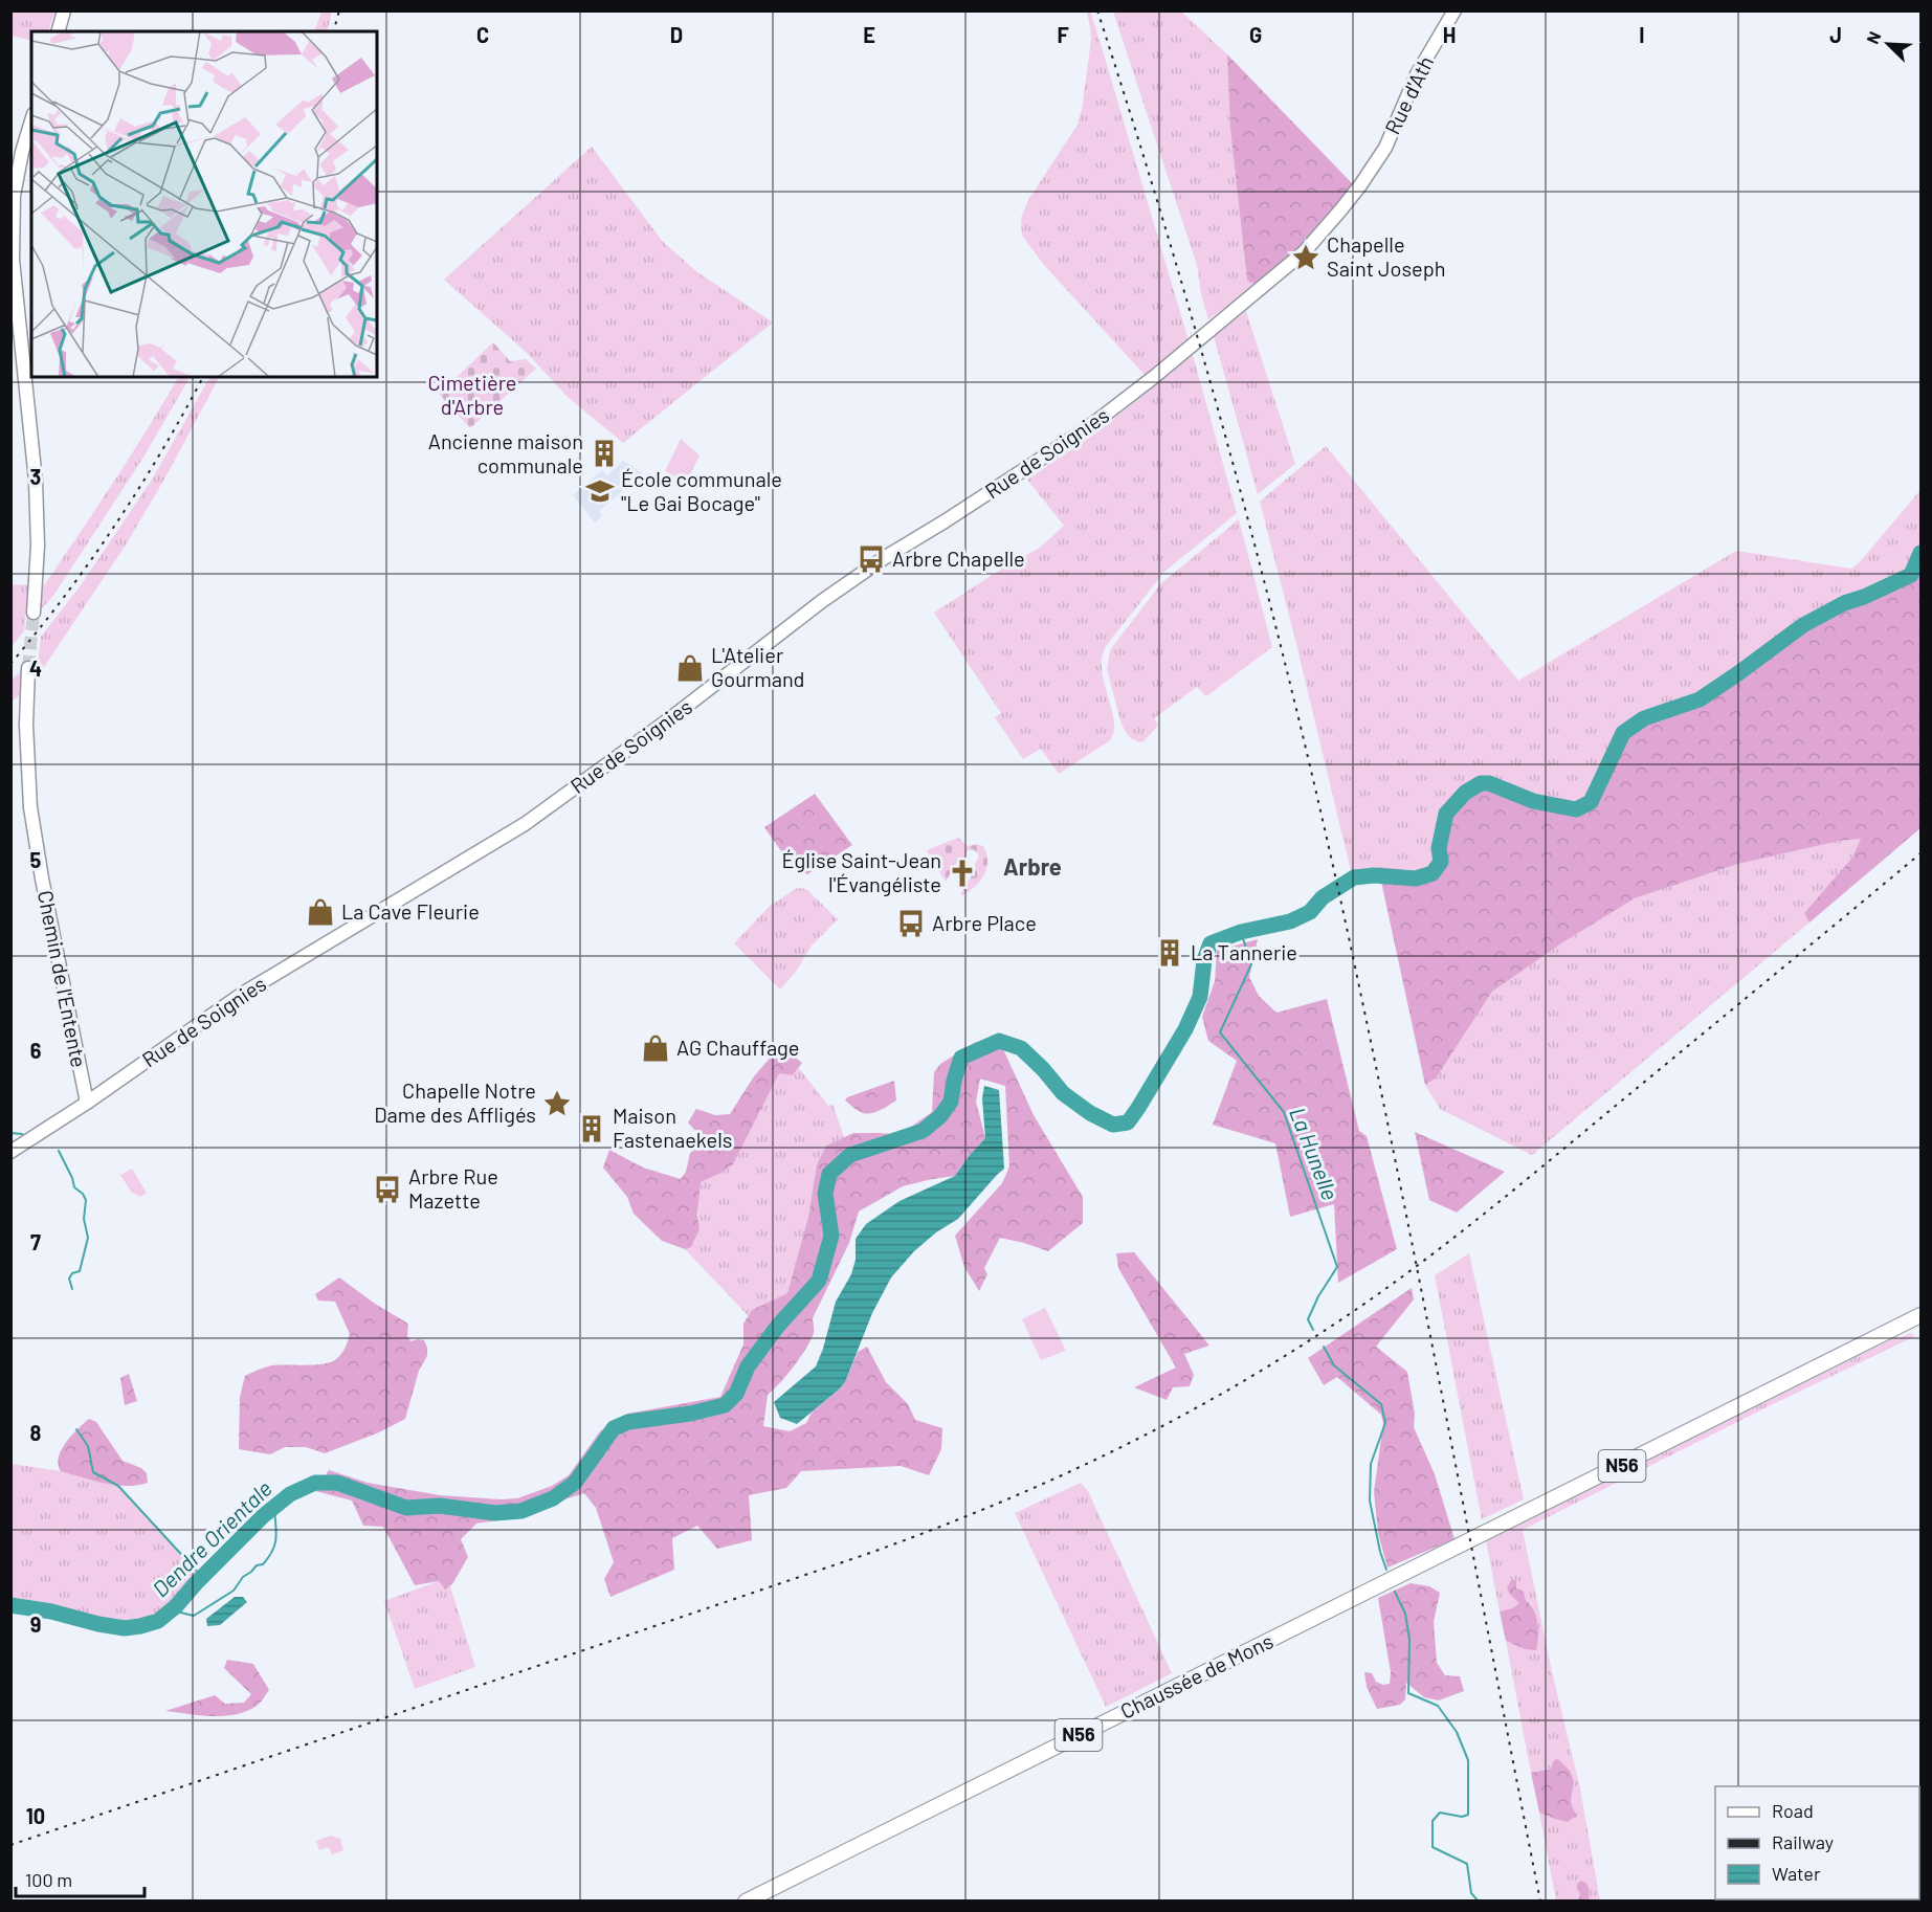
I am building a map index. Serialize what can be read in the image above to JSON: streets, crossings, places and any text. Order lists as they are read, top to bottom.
{
  "streets": {
    "main road": ["N56", "Chaussée de Mons"],
    "street": ["Rue d'Ath", "Rue de Soignies", "Chemin de l'Entente"]
  },
  "crossings": [
    ["Rue d'Ath", "Rue de Soignies"],
    ["Rue de Soignies", "Chemin de l'Entente"]
  ],
  "districts": ["Arbre"],
  "water": ["La Hunelle", "Dendre Orientale"],
  "parks": ["Cimetière d'Arbre"],
  "places": {
    "place": ["Chapelle Saint Joseph", "Chapelle Notre Dame des Affligés"],
    "building": ["Ancienne maison communale", "La Tannerie", "Maison Fastenaekels"],
    "school or university": ["École communale \"Le Gai Bocage\""],
    "bus stop": ["Arbre Chapelle", "Arbre Place", "Arbre Rue Mazette"],
    "shop": ["L'Atelier Gourmand", "La Cave Fleurie", "AG Chauffage"],
    "church": ["Église Saint-Jean l'Évangéliste"]
  },
  "legend": ["Road", "Railway", "Water"],
  "scale_bar": "100 m",
  "north": "top left",
  "grid": {
    "columns": [
      "C",
      "D",
      "E",
      "F",
      "G",
      "H",
      "I",
      "J"
    ],
    "rows": [
      "3",
      "4",
      "5",
      "6",
      "7",
      "8",
      "9",
      "10"
    ]
  }
}
